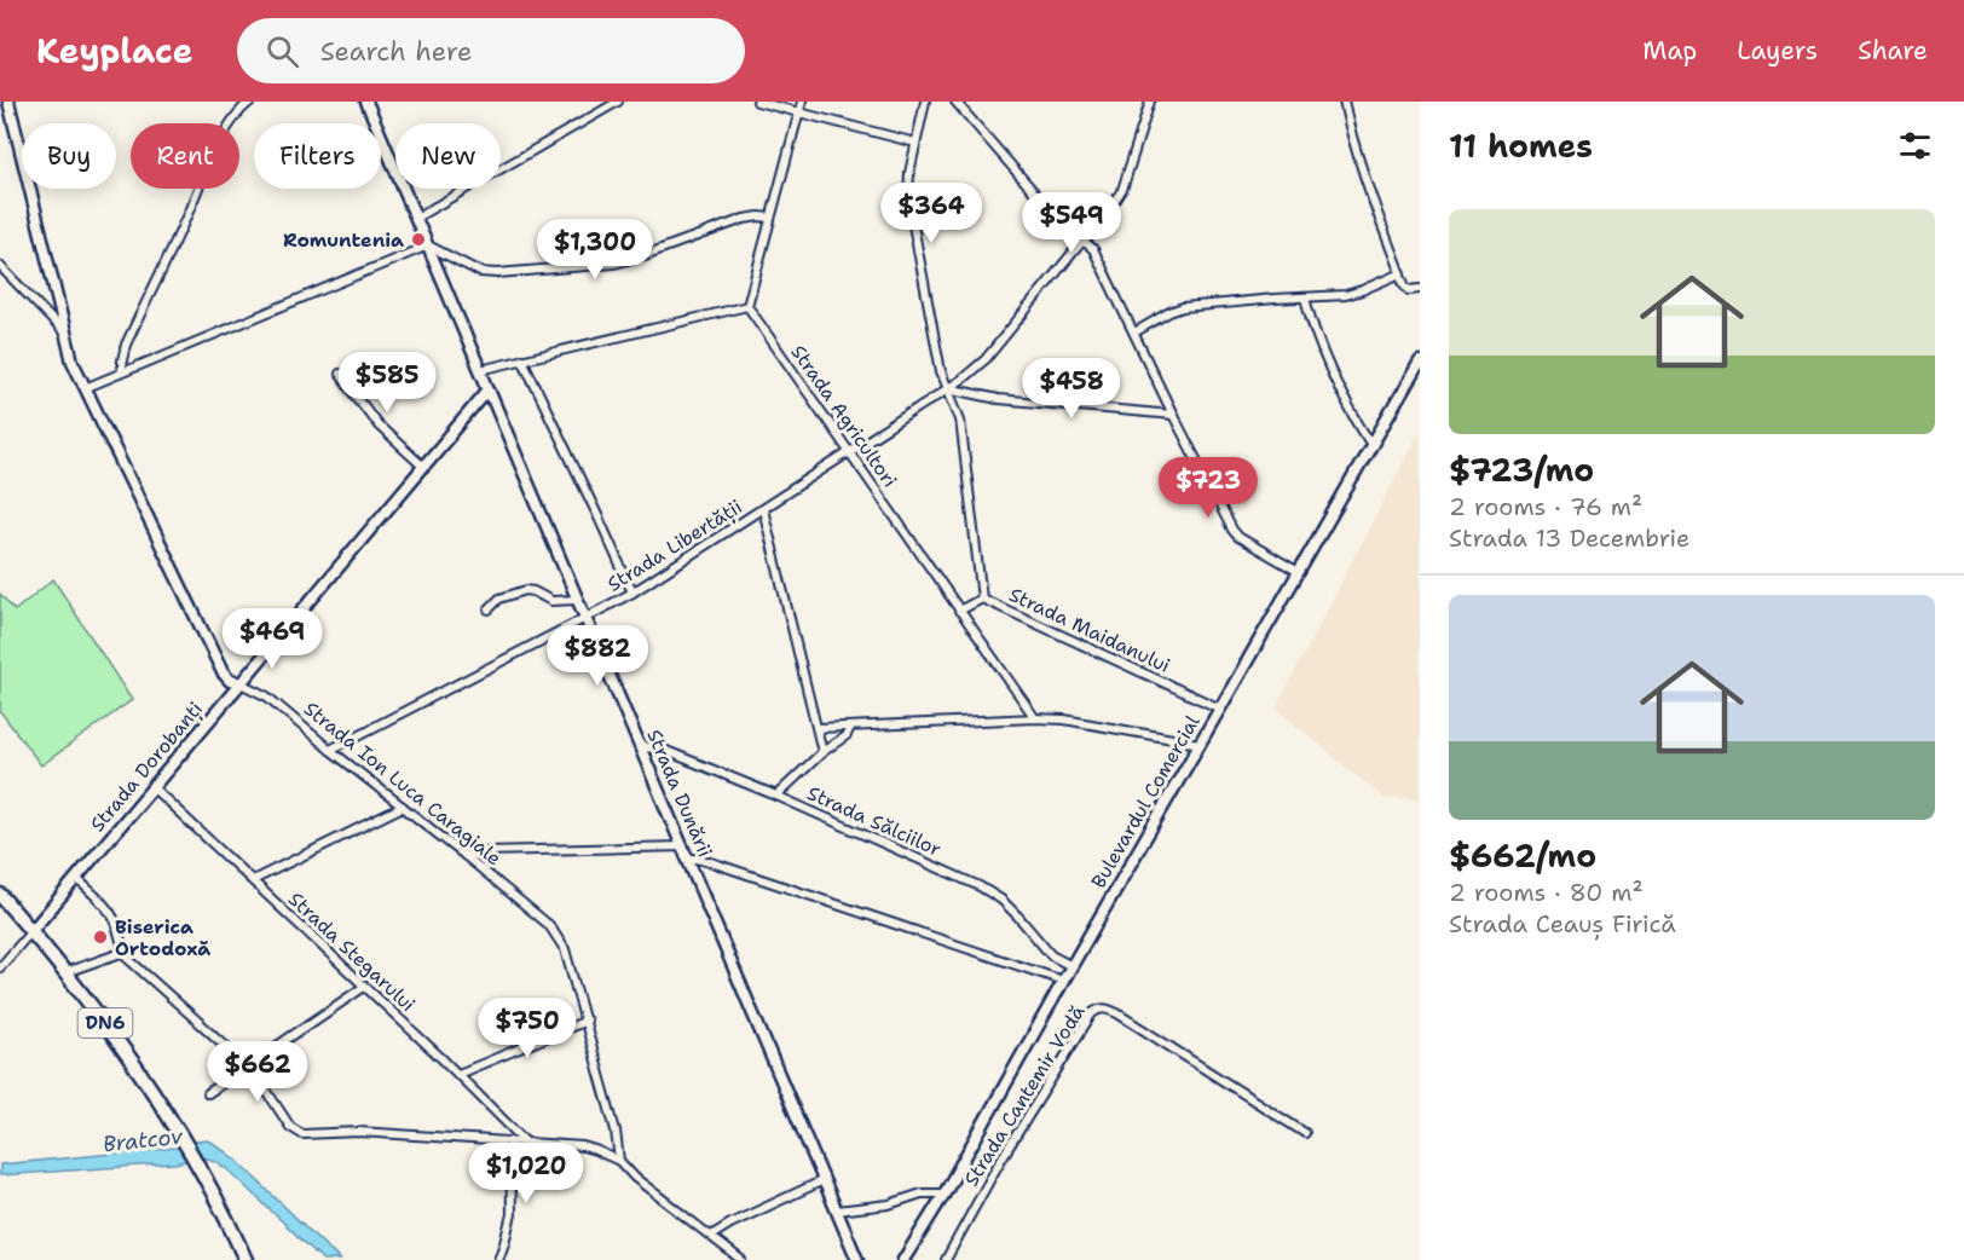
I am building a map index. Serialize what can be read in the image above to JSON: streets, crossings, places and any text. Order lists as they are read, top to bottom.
{
  "streets": {
    "highway": ["DN6"],
    "main road": [
      "Strada Dorobanți",
      "Strada Ion Luca Caragiale",
      "Strada Dunării",
      "Bulevardul Comercial"
    ],
    "street": [
      "Strada Agricultori",
      "Strada Libertății",
      "Strada Maidanului",
      "Strada Sălciilor",
      "Strada Stegarului",
      "Strada Cantemir Vodă"
    ]
  },
  "crossings": [
    ["Strada Agricultori", "Strada Libertății"],
    ["Strada Libertății", "Strada Maidanului"],
    ["Strada Libertății", "Strada Ion Luca Caragiale"],
    ["Strada Libertății", "Strada Dunării"],
    ["Strada Maidanului", "Bulevardul Comercial"],
    ["Strada Dorobanți", "Strada Ion Luca Caragiale"],
    ["Strada Dorobanți", "Strada Dunării"],
    ["Strada Dorobanți", "Strada Stegarului"],
    ["Strada Dorobanți", "DN6"],
    ["Strada Dunării", "Strada Sălciilor"],
    ["Bulevardul Comercial", "Strada Sălciilor"]
  ],
  "water": ["Bratcov"],
  "places": ["Romuntenia", "Biserica Ortodoxă"],
  "page": {
    "header": "Keyplace",
    "search": "Search here",
    "nav": ["Map", "Layers", "Share"],
    "heading": "11 homes",
    "chip": [
      "Buy",
      "Rent",
      "Filters",
      "New"
    ],
    "price": [
      "$364",
      "$549",
      "$1,300",
      "$585",
      "$458",
      "$723",
      "$469",
      "$882",
      "$750",
      "$662",
      "$1,020"
    ],
    "list": [
      {
        "name": "$723/mo",
        "note": "2 rooms · 76 m² · Strada 13 Decembrie"
      },
      {
        "name": "$662/mo",
        "note": "2 rooms · 80 m² · Strada Ceauș Firică"
      }
    ]
  }
}
